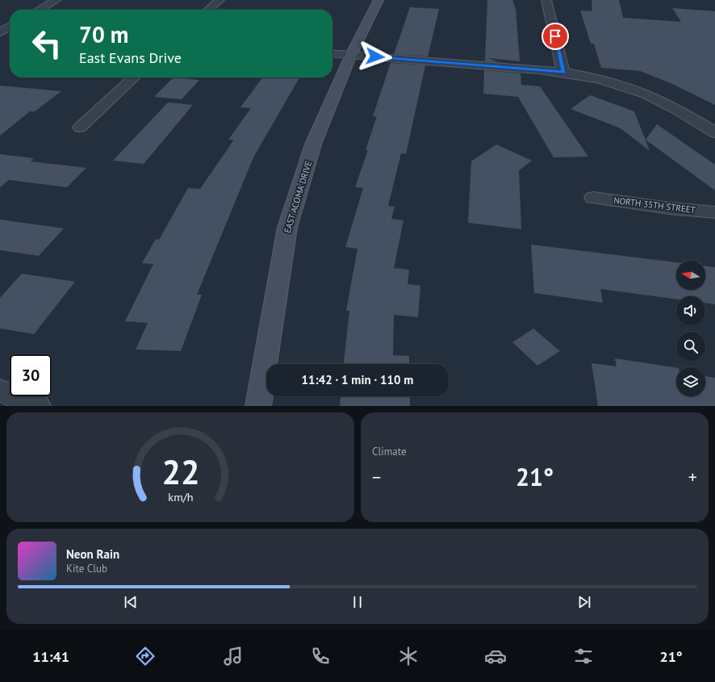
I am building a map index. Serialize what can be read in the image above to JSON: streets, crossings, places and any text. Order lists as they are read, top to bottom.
{
  "streets": {
    "street": ["EAST ACOMA DRIVE", "NORTH 35TH STREET"]
  },
  "north": "left",
  "page": {
    "turn": ["70 m", "East Evans Drive"],
    "limit": "30",
    "trip": "11:42 · 1 min · 110 m",
    "tile": "Climate",
    "heat": ["−", "21°", "+"],
    "song": ["Neon Rain", "Kite Club"],
    "tabs": ["11:41", "21°"],
    "gauge": ["22", "km/h"]
  }
}
